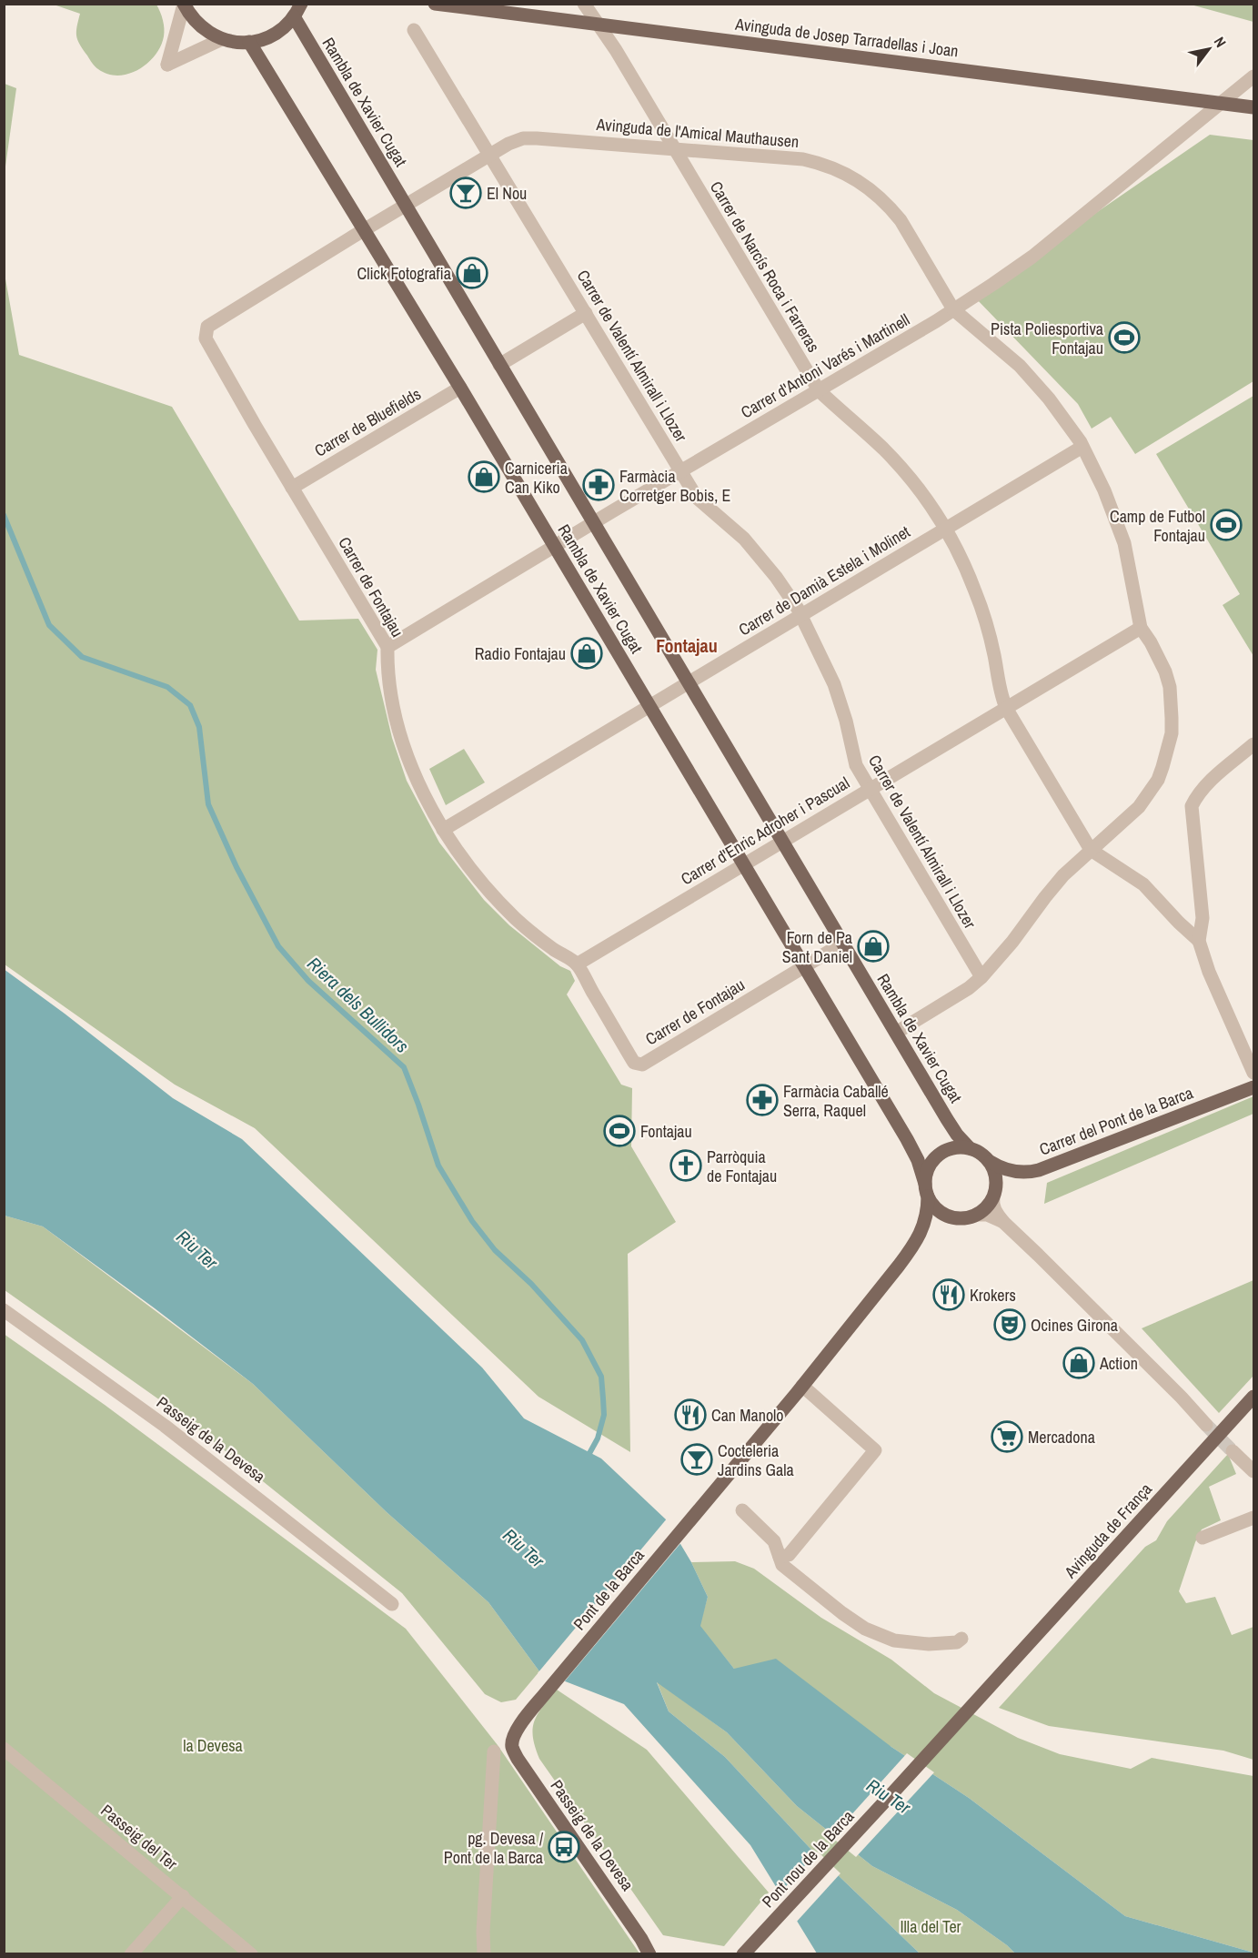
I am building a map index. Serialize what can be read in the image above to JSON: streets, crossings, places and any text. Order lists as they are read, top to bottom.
{
  "streets": {
    "main road": [
      "Avinguda de Josep Tarradellas i Joan",
      "Rambla de Xavier Cugat",
      "Carrer del Pont de la Barca",
      "Passeig de la Devesa",
      "Avinguda de França",
      "Pont de la Barca",
      "Pont nou de la Barca"
    ],
    "street": [
      "Avinguda de l'Amical Mauthausen",
      "Carrer de Narcís Roca i Farreras",
      "Carrer de Valentí Almirall i Llozer",
      "Carrer d'Antoni Varés i Martinell",
      "Carrer de Bluefields",
      "Carrer de Damià Estela i Molinet",
      "Carrer de Fontajau",
      "Carrer d'Enric Adroher i Pascual",
      "Passeig del Ter"
    ]
  },
  "crossings": [
    ["Avinguda de Josep Tarradellas i Joan", "Carrer de Narcís Roca i Farreras"],
    ["Avinguda de Josep Tarradellas i Joan", "Carrer d'Antoni Varés i Martinell"],
    ["Rambla de Xavier Cugat", "Avinguda de l'Amical Mauthausen"],
    ["Rambla de Xavier Cugat", "Carrer d'Antoni Varés i Martinell"],
    ["Rambla de Xavier Cugat", "Carrer de Bluefields"],
    ["Rambla de Xavier Cugat", "Carrer de Damià Estela i Molinet"],
    ["Rambla de Xavier Cugat", "Carrer de Fontajau"],
    ["Rambla de Xavier Cugat", "Carrer d'Enric Adroher i Pascual"],
    ["Rambla de Xavier Cugat", "Carrer del Pont de la Barca"],
    ["Avinguda de l'Amical Mauthausen", "Carrer de Narcís Roca i Farreras"],
    ["Avinguda de l'Amical Mauthausen", "Carrer de Valentí Almirall i Llozer"],
    ["Avinguda de l'Amical Mauthausen", "Carrer d'Antoni Varés i Martinell"],
    ["Avinguda de l'Amical Mauthausen", "Carrer de Damià Estela i Molinet"],
    ["Avinguda de l'Amical Mauthausen", "Carrer d'Enric Adroher i Pascual"],
    ["Carrer de Narcís Roca i Farreras", "Carrer d'Antoni Varés i Martinell"],
    ["Carrer de Narcís Roca i Farreras", "Carrer de Damià Estela i Molinet"],
    ["Carrer de Narcís Roca i Farreras", "Carrer d'Enric Adroher i Pascual"],
    ["Carrer de Valentí Almirall i Llozer", "Carrer d'Antoni Varés i Martinell"],
    ["Carrer de Valentí Almirall i Llozer", "Carrer de Damià Estela i Molinet"],
    ["Carrer de Valentí Almirall i Llozer", "Carrer d'Enric Adroher i Pascual"],
    ["Carrer d'Antoni Varés i Martinell", "Carrer de Fontajau"],
    ["Carrer de Bluefields", "Carrer de Fontajau"],
    ["Carrer de Damià Estela i Molinet", "Carrer de Fontajau"],
    ["Carrer de Fontajau", "Carrer d'Enric Adroher i Pascual"],
    ["Passeig de la Devesa", "Pont de la Barca"],
    ["Avinguda de França", "Pont nou de la Barca"]
  ],
  "districts": ["Fontajau"],
  "water": ["Riera dels Bullidors", "Riu Ter"],
  "parks": ["la Devesa", "Illa del Ter"],
  "places": {
    "bar": ["El Nou", "Cocteleria Jardins Gala"],
    "shop": [
      "Click Fotografia",
      "Carniceria Can Kiko",
      "Radio Fontajau",
      "Forn de Pa Sant Daniel",
      "Action"
    ],
    "sports": ["Pista Poliesportiva Fontajau", "Camp de Futbol Fontajau", "Fontajau"],
    "pharmacy": ["Farmàcia Corretger Bobis, E", "Farmàcia Caballé Serra, Raquel"],
    "church": ["Parròquia de Fontajau"],
    "restaurant": ["Krokers", "Can Manolo"],
    "theatre": ["Ocines Girona"],
    "supermarket": ["Mercadona"],
    "bus stop": ["pg. Devesa / Pont de la Barca"]
  },
  "north": "top right"
}
